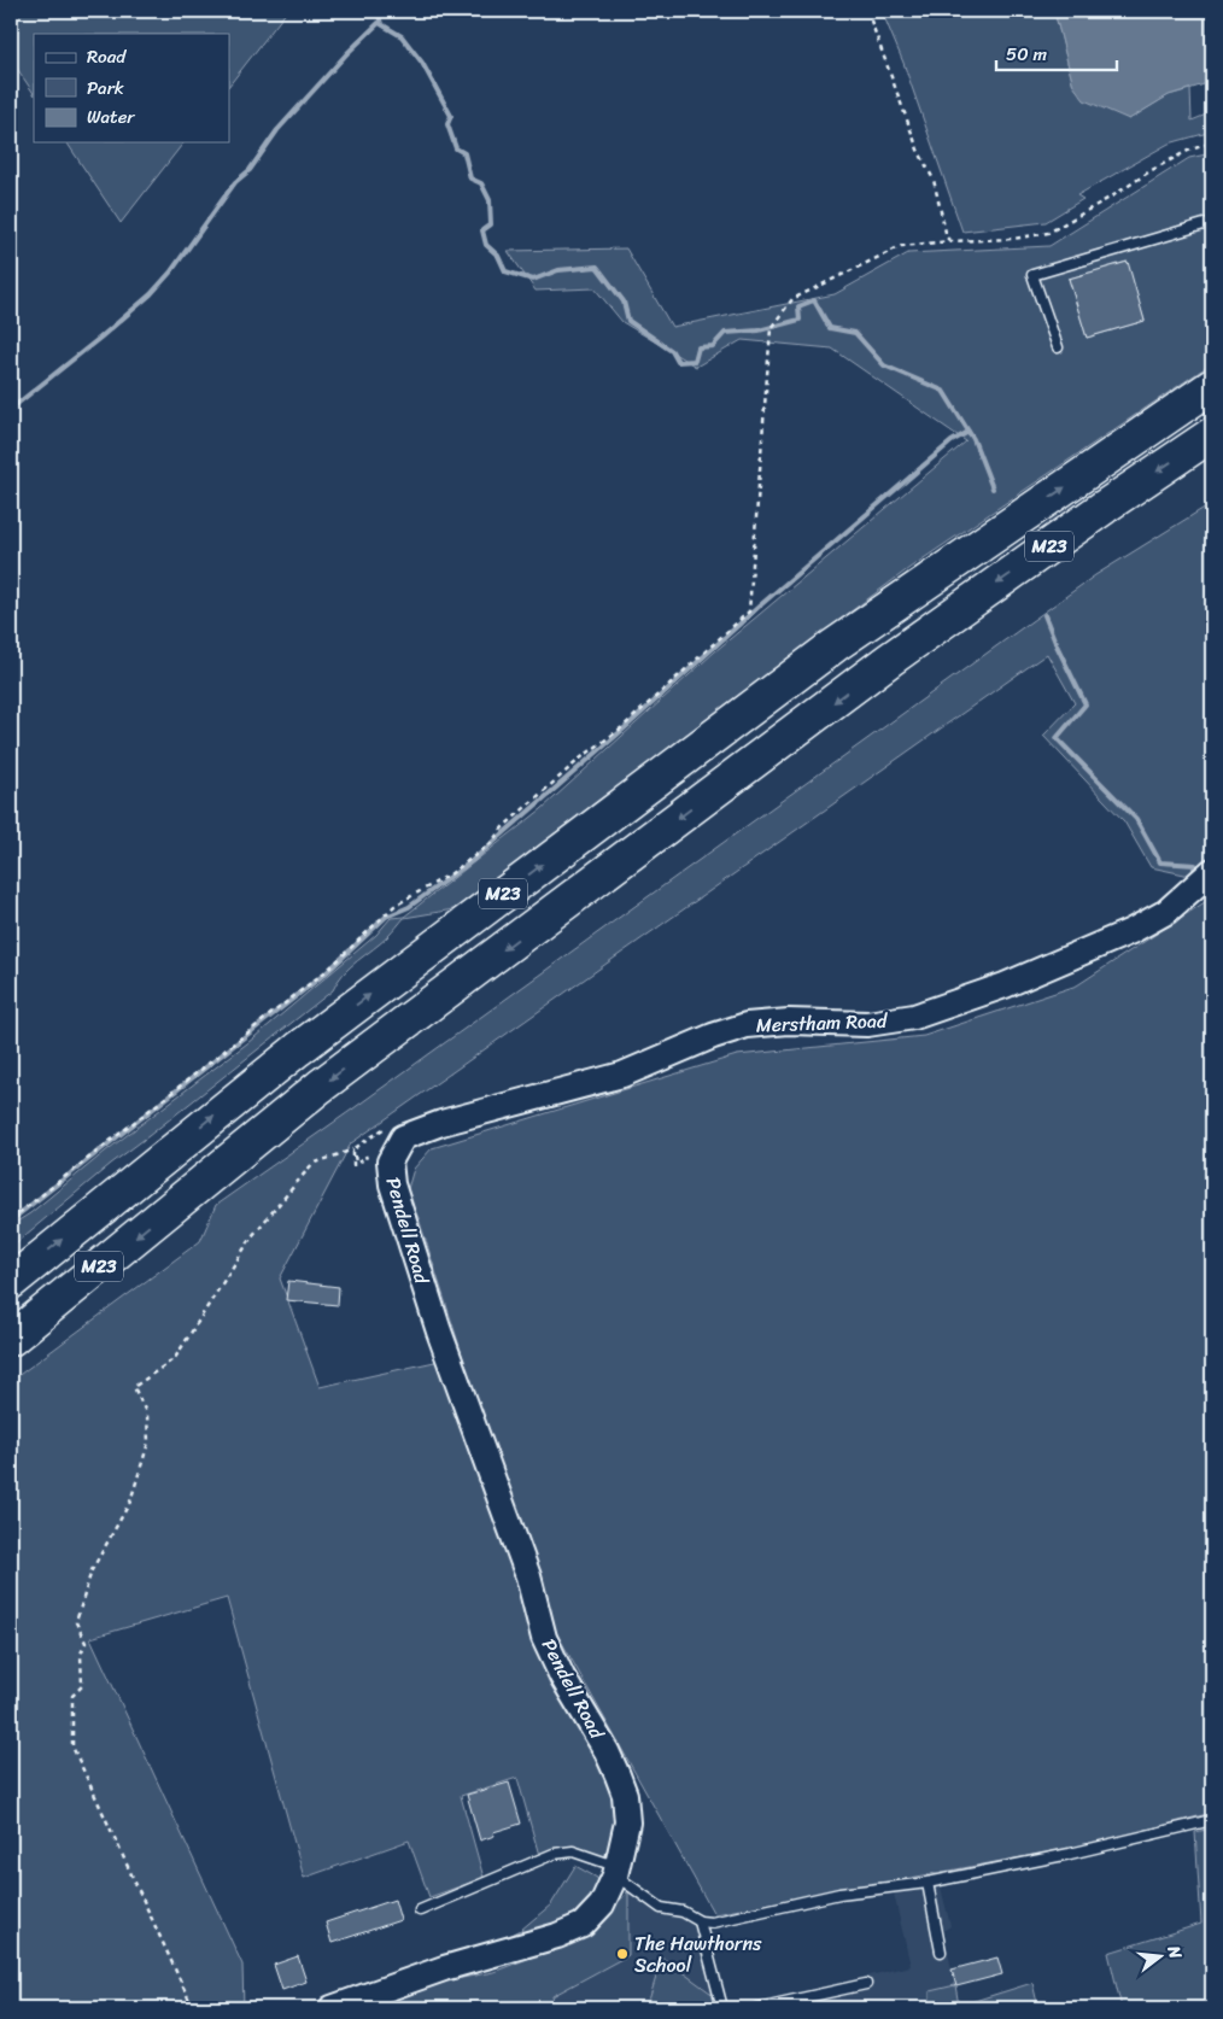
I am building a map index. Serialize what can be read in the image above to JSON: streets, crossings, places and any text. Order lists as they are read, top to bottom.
{
  "streets": {
    "highway": ["M23"],
    "street": ["Merstham Road", "Pendell Road"]
  },
  "crossings": [
    ["Merstham Road", "Pendell Road"]
  ],
  "places": ["The Hawthorns School"],
  "legend": ["Road", "Park", "Water"],
  "scale_bar": "50 m",
  "north": "right"
}
